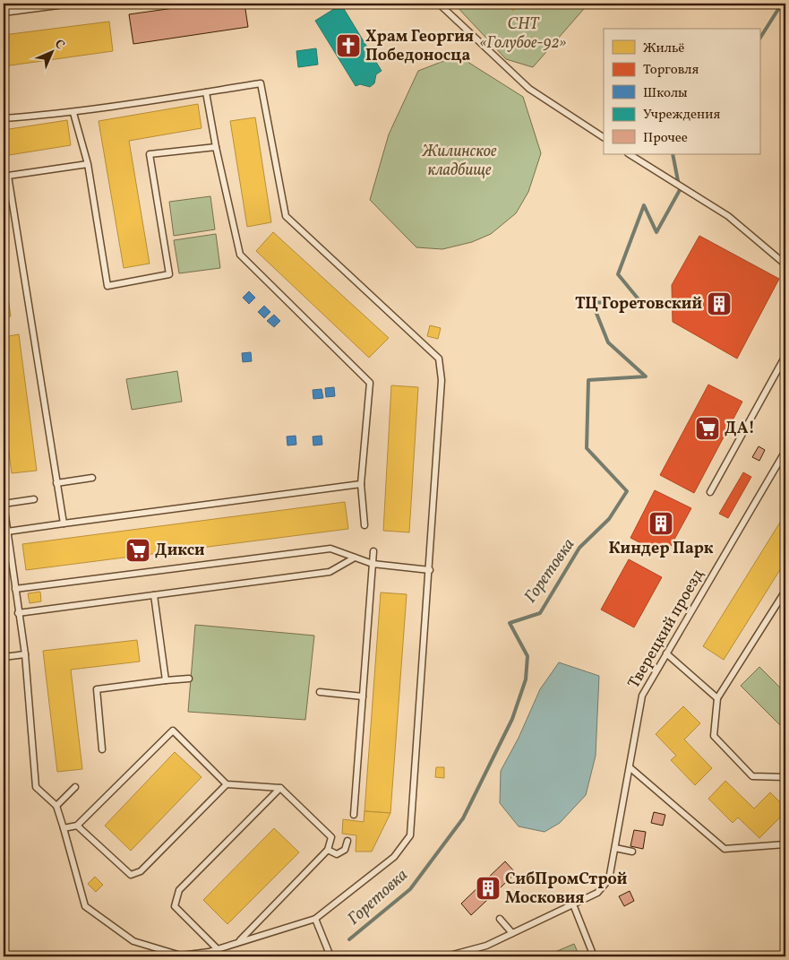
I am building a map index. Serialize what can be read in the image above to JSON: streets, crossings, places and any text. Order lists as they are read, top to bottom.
{
  "streets": {
    "lane": ["Тверецкий проезд"]
  },
  "water": ["Горетовка"],
  "parks": ["СНТ «Голубое-92»", "Жилинское кладбище"],
  "places": {
    "church": ["Храм Георгия Победоносца"],
    "building": ["ТЦ Горетовский", "Киндер Парк", "СибПромСтрой Московия"],
    "supermarket": ["ДА!", "Дикси"]
  },
  "legend": [
    "Жильё",
    "Торговля",
    "Школы",
    "Учреждения",
    "Прочее"
  ],
  "north": "top right"
}
